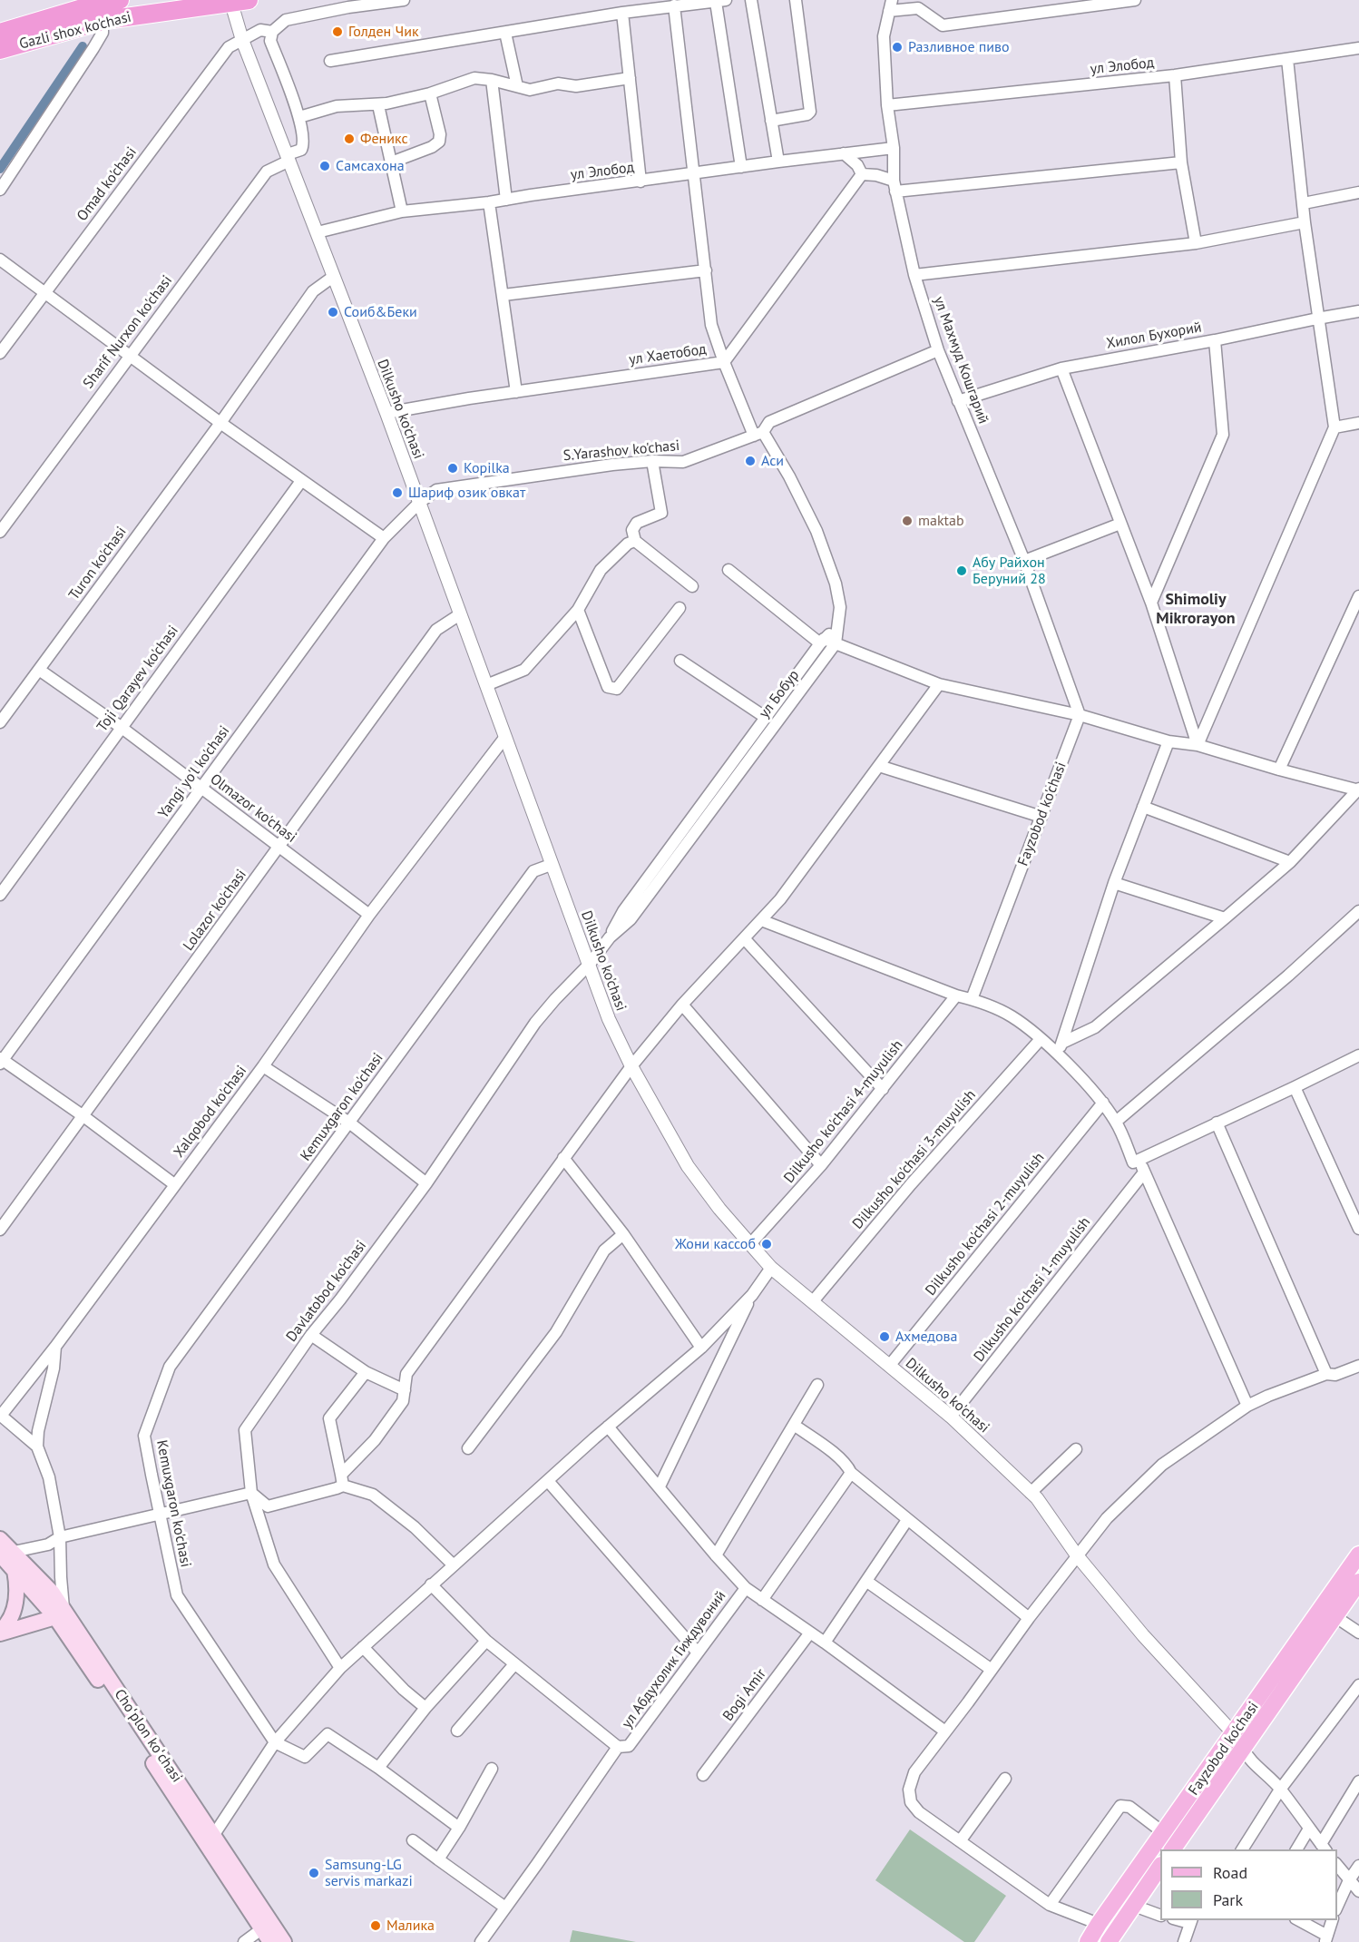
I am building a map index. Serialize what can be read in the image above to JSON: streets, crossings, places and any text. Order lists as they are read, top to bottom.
{
  "streets": {
    "highway": ["Gazli shox ko'chasi"],
    "main road": ["Fayzobod ko'chasi", "Choʻplon koʻchasi"],
    "street": [
      "ул Элобод",
      "Omad ko'chasi",
      "Sharif Nurxon ko'chasi",
      "Хилол Бухорий",
      "ул Хаетобод",
      "ул Махмуд Кошгарий",
      "Dilkusho ko'chasi",
      "S.Yarashov ko'chasi",
      "Turon ko'chasi",
      "Toji Qarayev ko'chasi",
      "ул Бобур",
      "Yangi yo'l ko'chasi",
      "Olmazor ko'chasi",
      "Lolazor ko'chasi",
      "Kemuxgaron ko'chasi",
      "Xalqobod ko'chasi",
      "Dilkusho ko'chasi 4-muyulish",
      "Dilkusho ko'chasi 3-muyulish",
      "Dilkusho ko'chasi 2-muyulish",
      "Dilkusho ko'chasi 1-muyulish",
      "Davlatobod ko'chasi",
      "ул Абдухолик Гиждувоний"
    ]
  },
  "crossings": [
    ["Gazli shox ko'chasi", "Dilkusho ko'chasi"],
    ["ул Элобод", "ул Махмуд Кошгарий"],
    ["ул Элобод", "Dilkusho ko'chasi"],
    ["Omad ko'chasi", "Dilkusho ko'chasi"],
    ["Sharif Nurxon ko'chasi", "Dilkusho ko'chasi"],
    ["Хилол Бухорий", "ул Махмуд Кошгарий"],
    ["ул Хаетобод", "Dilkusho ko'chasi"],
    ["ул Махмуд Кошгарий", "S.Yarashov ko'chasi"],
    ["ул Махмуд Кошгарий", "Fayzobod ko'chasi"],
    ["Dilkusho ko'chasi", "S.Yarashov ko'chasi"],
    ["Dilkusho ko'chasi", "Turon ko'chasi"],
    ["Dilkusho ko'chasi", "ул Бобур"],
    ["Dilkusho ko'chasi", "Yangi yo'l ko'chasi"],
    ["Dilkusho ko'chasi", "Fayzobod ko'chasi"],
    ["Dilkusho ko'chasi", "Lolazor ko'chasi"],
    ["Dilkusho ko'chasi", "Kemuxgaron ko'chasi"],
    ["Dilkusho ko'chasi", "Xalqobod ko'chasi"],
    ["Dilkusho ko'chasi", "Dilkusho ko'chasi 4-muyulish"],
    ["Dilkusho ko'chasi", "Dilkusho ko'chasi 3-muyulish"],
    ["Dilkusho ko'chasi", "Dilkusho ko'chasi 2-muyulish"],
    ["Dilkusho ko'chasi", "Dilkusho ko'chasi 1-muyulish"],
    ["Dilkusho ko'chasi", "Davlatobod ko'chasi"],
    ["S.Yarashov ko'chasi", "Yangi yo'l ko'chasi"],
    ["Turon ko'chasi", "Olmazor ko'chasi"],
    ["Toji Qarayev ko'chasi", "Olmazor ko'chasi"],
    ["ул Бобур", "Davlatobod ko'chasi"],
    ["Yangi yo'l ko'chasi", "Olmazor ko'chasi"],
    ["Olmazor ko'chasi", "Lolazor ko'chasi"],
    ["Olmazor ko'chasi", "Xalqobod ko'chasi"],
    ["Xalqobod ko'chasi", "Choʻplon koʻchasi"]
  ],
  "districts": ["Shimoliy Mikrorayon"],
  "places": [
    "Голден Чик",
    "Разливное пиво",
    "Феникс",
    "Самсахона",
    "Соиб&Беки",
    "Аси",
    "Kopilka",
    "Шариф озик овкат",
    "maktab",
    "Абу Райхон Беруний 28",
    "Жони кассоб",
    "Ахмедова",
    "Samsung-LG servis markazi",
    "Малика"
  ],
  "legend": ["Road", "Park"]
}
